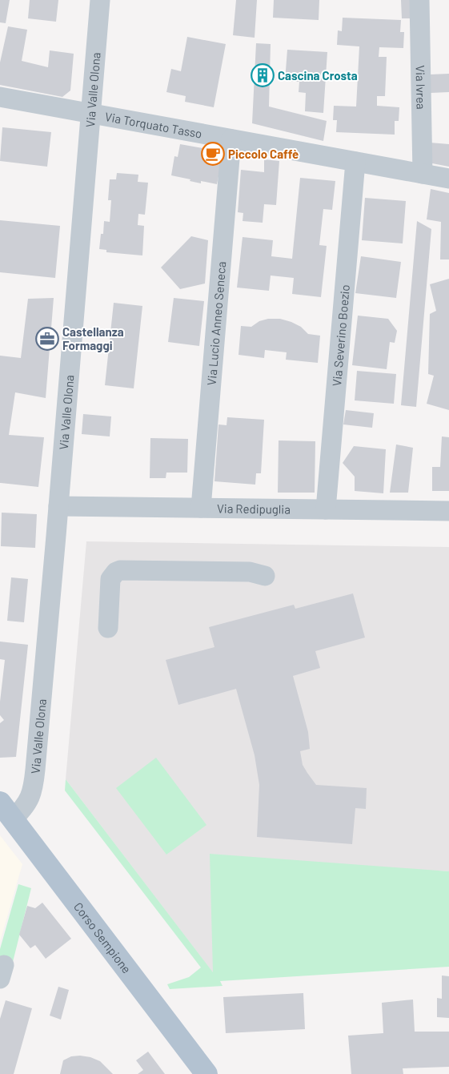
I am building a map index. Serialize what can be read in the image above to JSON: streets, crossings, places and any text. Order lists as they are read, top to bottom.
{
  "streets": {
    "main road": ["Corso Sempione"],
    "street": [
      "Via Ivrea",
      "Via Valle Olona",
      "Via Torquato Tasso",
      "Via Lucio Anneo Seneca",
      "Via Severino Boezio",
      "Via Redipuglia"
    ]
  },
  "crossings": [
    ["Via Ivrea", "Via Torquato Tasso"],
    ["Via Valle Olona", "Via Torquato Tasso"],
    ["Via Valle Olona", "Via Redipuglia"],
    ["Via Valle Olona", "Corso Sempione"],
    ["Via Torquato Tasso", "Via Lucio Anneo Seneca"],
    ["Via Torquato Tasso", "Via Severino Boezio"],
    ["Via Lucio Anneo Seneca", "Via Redipuglia"],
    ["Via Severino Boezio", "Via Redipuglia"]
  ],
  "places": {
    "building": ["Cascina Crosta"],
    "cafe": ["Piccolo Caffè"],
    "office": ["Castellanza Formaggi"]
  }
}
